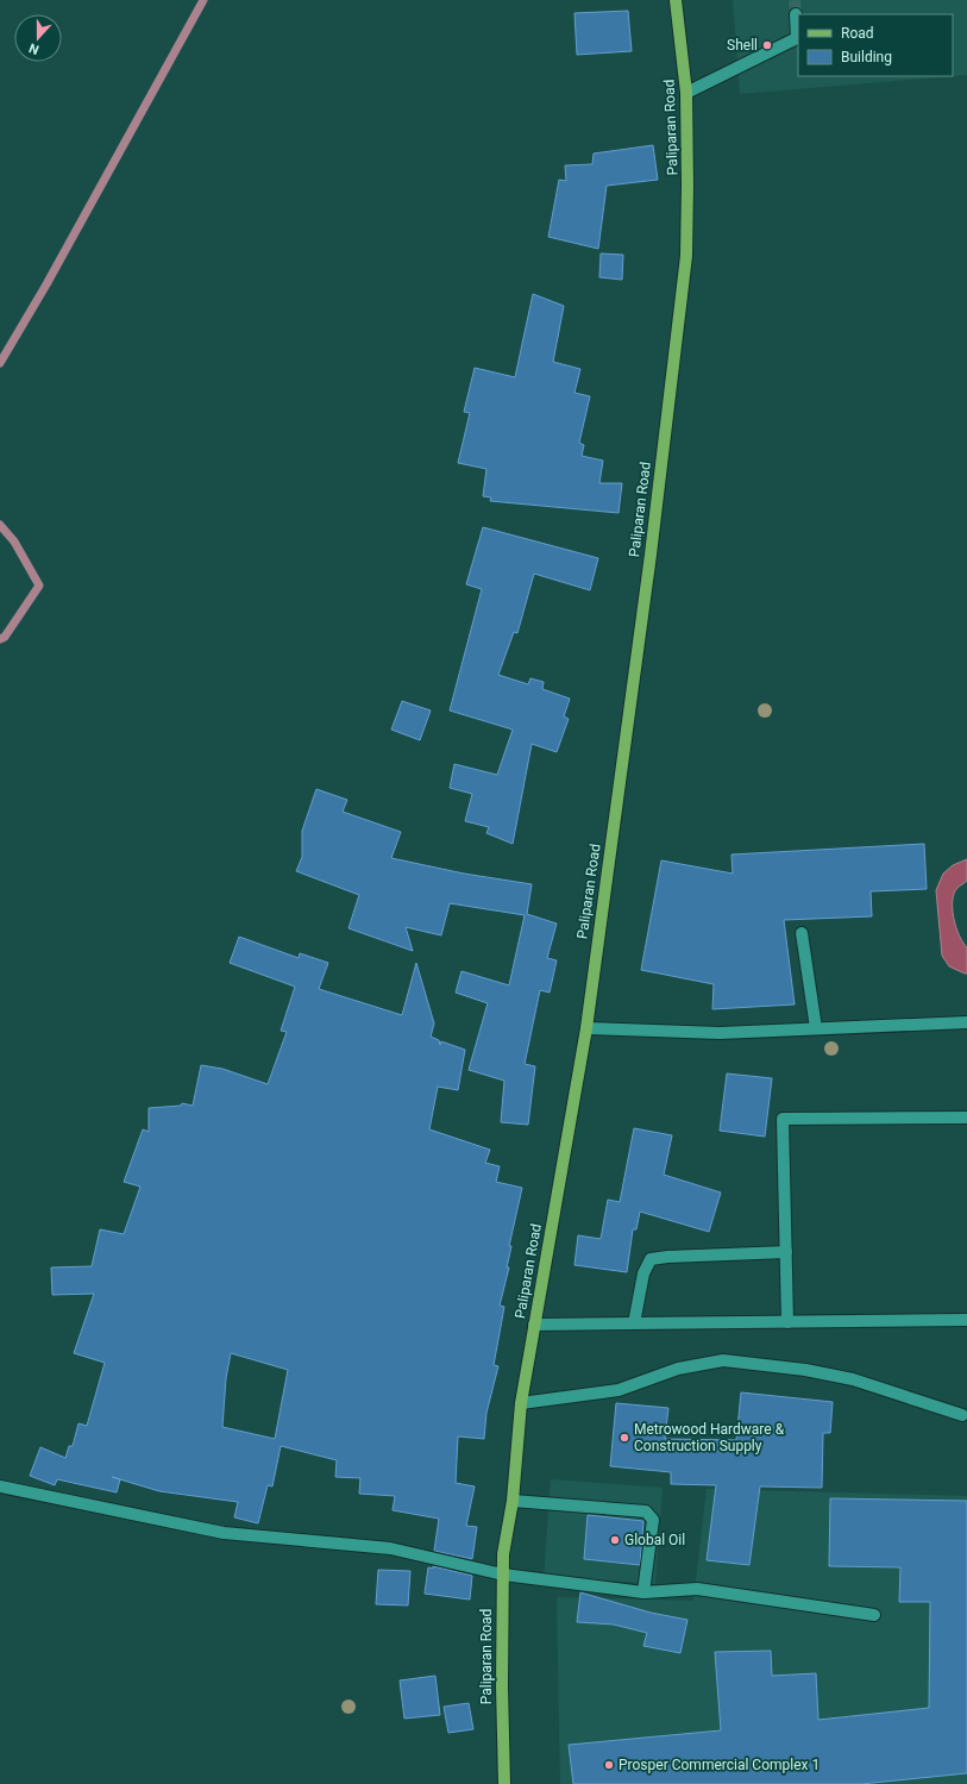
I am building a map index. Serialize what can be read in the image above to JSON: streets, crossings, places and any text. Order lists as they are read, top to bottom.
{
  "streets": {
    "main road": ["Paliparan Road"]
  },
  "places": [
    "Shell",
    "Metrowood Hardware & Construction Supply",
    "Global Oil",
    "Prosper Commercial Complex 1"
  ],
  "legend": ["Road", "Building"],
  "north": "bottom"
}
